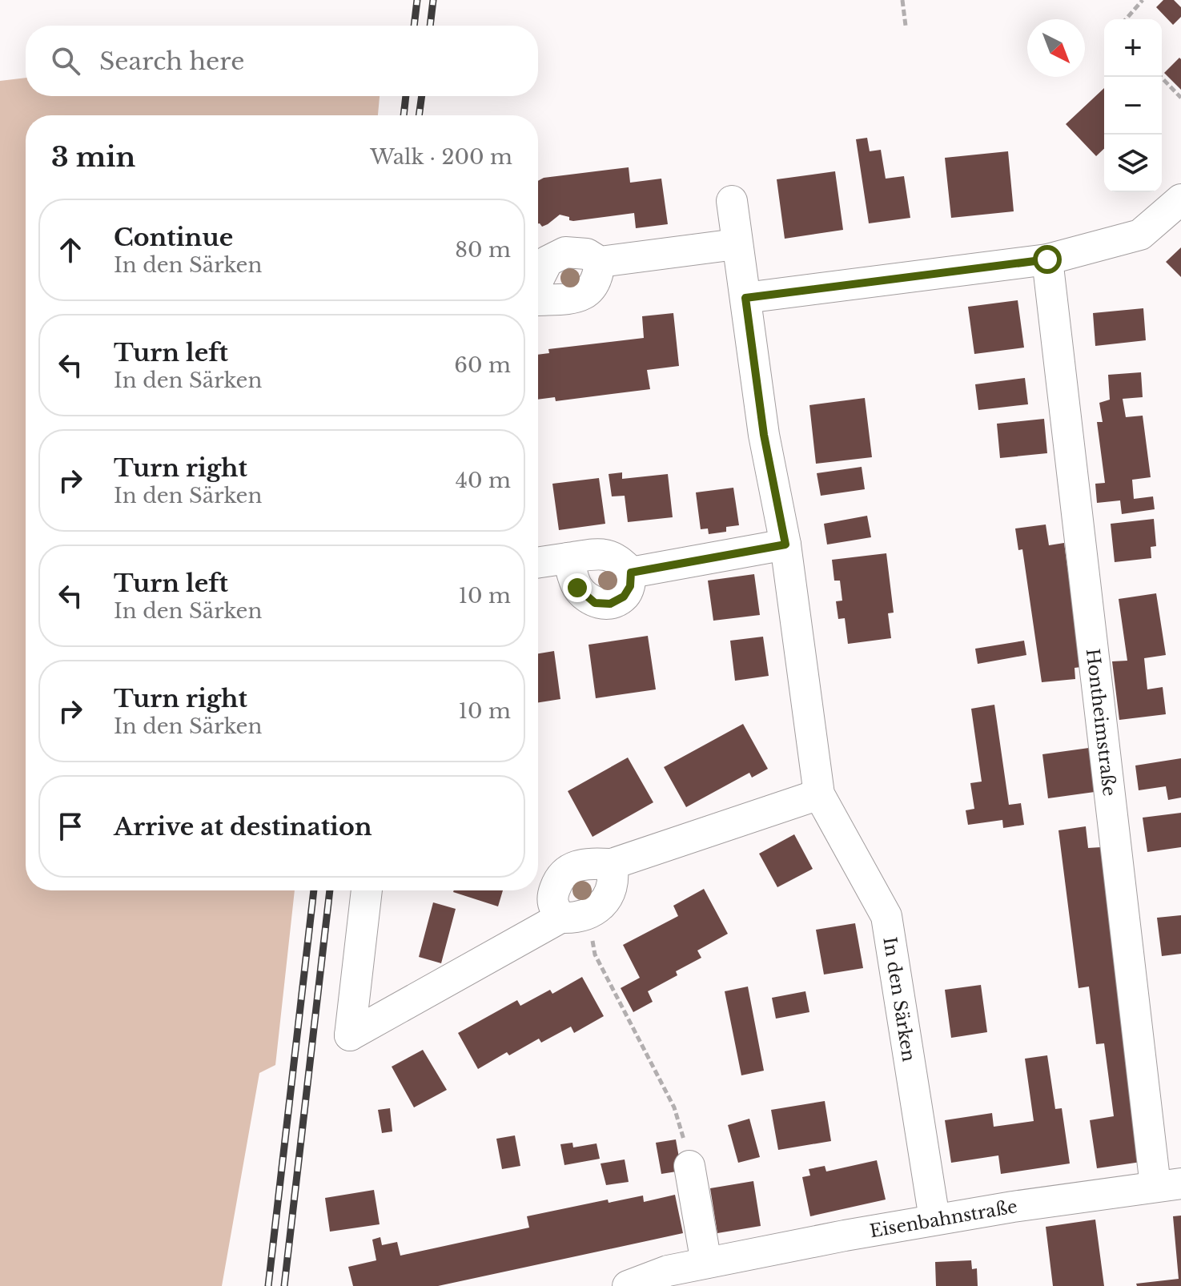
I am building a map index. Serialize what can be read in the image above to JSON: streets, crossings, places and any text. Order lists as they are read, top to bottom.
{
  "streets": {
    "street": ["Hontheimstraße", "In den Särken", "Eisenbahnstraße"]
  },
  "crossings": [
    ["Hontheimstraße", "Eisenbahnstraße"],
    ["In den Särken", "Eisenbahnstraße"]
  ],
  "north": "bottom right",
  "page": {
    "map_buttons": ["+", "−"],
    "search": "Search here",
    "heading": ["3 min", "Walk · 200 m"],
    "list": [
      ["Continue", "In den Särken", "80 m"],
      ["Turn left", "In den Särken", "60 m"],
      ["Turn right", "In den Särken", "40 m"],
      ["Turn left", "In den Särken", "10 m"],
      ["Turn right", "In den Särken", "10 m"],
      "Arrive at destination"
    ]
  }
}
